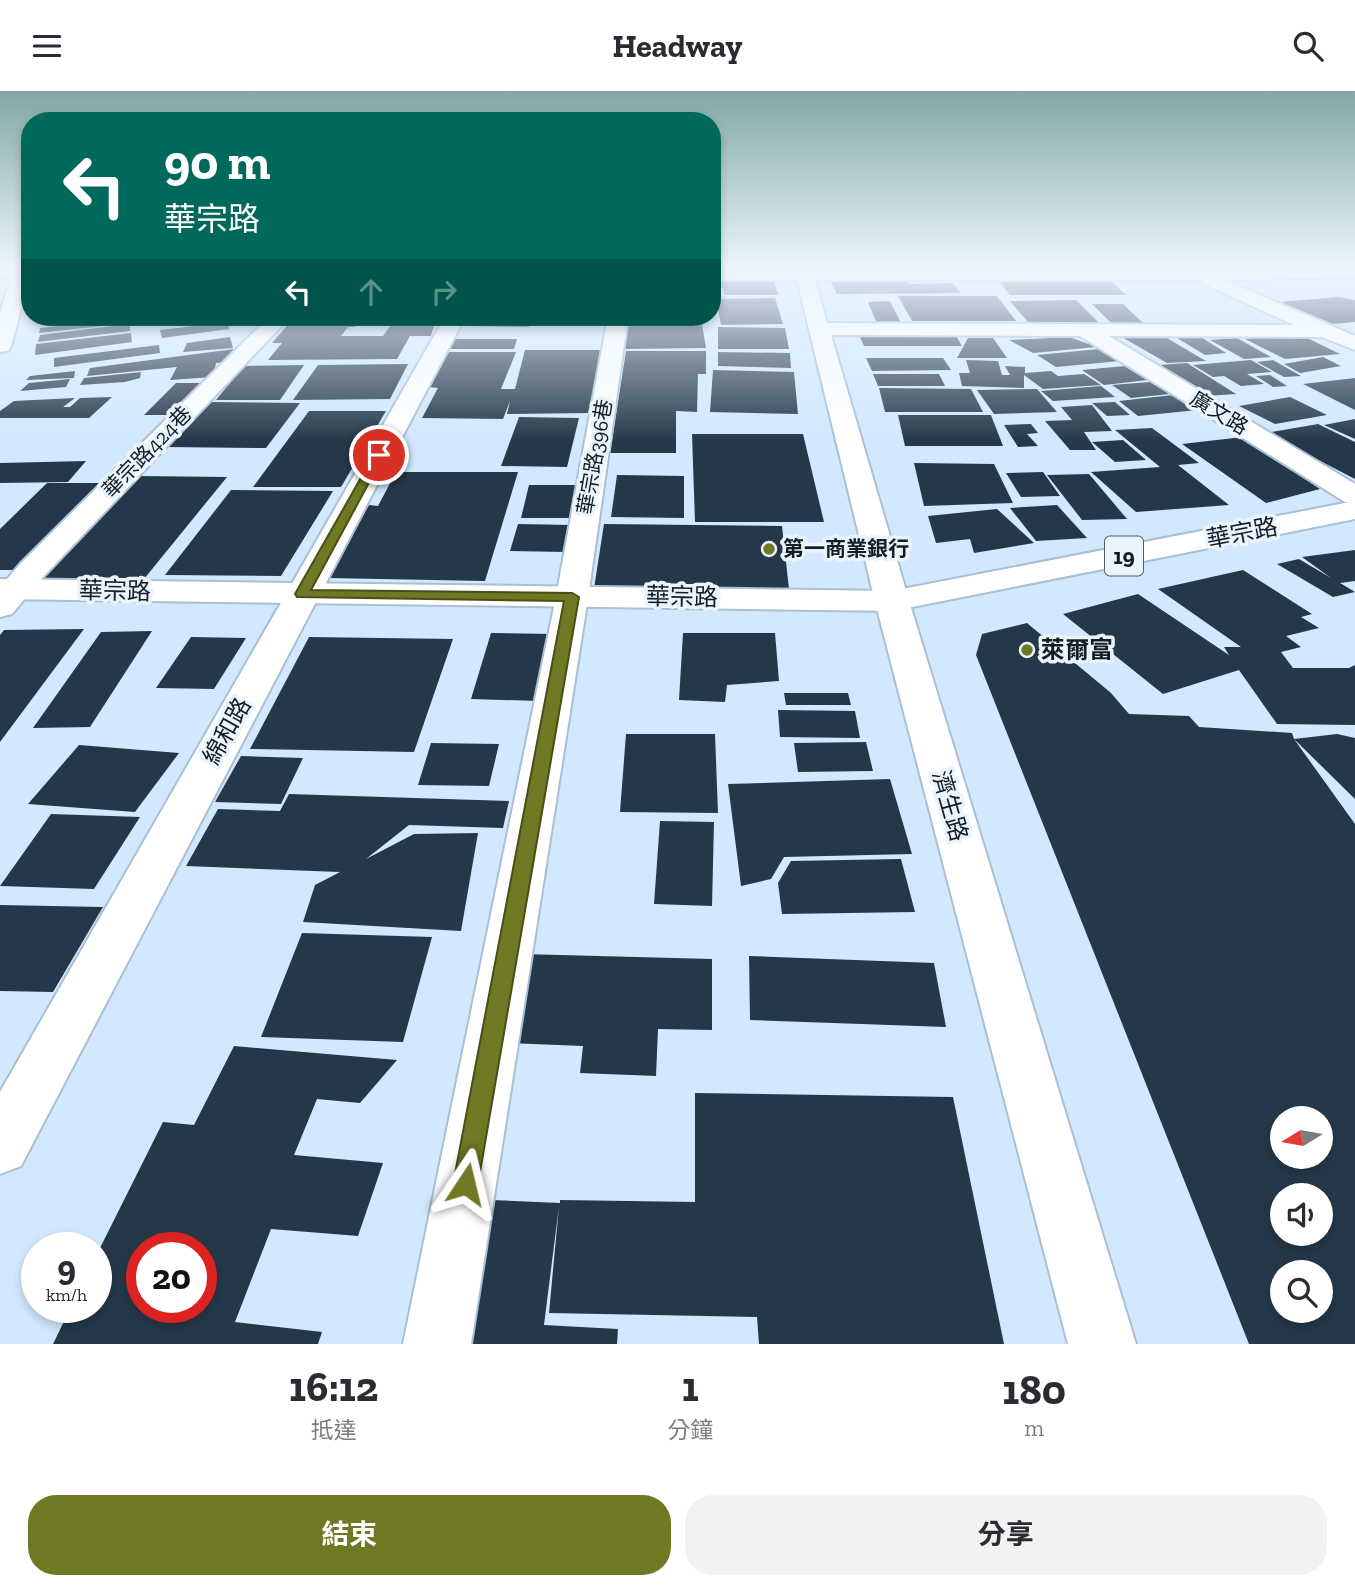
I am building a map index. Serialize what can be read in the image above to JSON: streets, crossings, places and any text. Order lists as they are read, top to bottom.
{
  "streets": {
    "street": [
      "廣文路",
      "華宗路424巷",
      "華宗路396巷",
      "華宗路",
      "19",
      "綿和路",
      "濟生路"
    ]
  },
  "crossings": [
    ["華宗路424巷", "華宗路"],
    ["華宗路396巷", "華宗路"],
    ["華宗路", "綿和路"],
    ["華宗路", "濟生路"]
  ],
  "places": ["第一商業銀行", "萊爾富"],
  "north": "left",
  "page": {
    "header": "Headway",
    "turn": ["90 m", "華宗路"],
    "speed": "9 km/h",
    "limit": "20",
    "eta": [
      "16:12",
      "抵達",
      "1",
      "分鐘",
      "180",
      "m"
    ],
    "buttons": ["結束", "分享"]
  }
}
